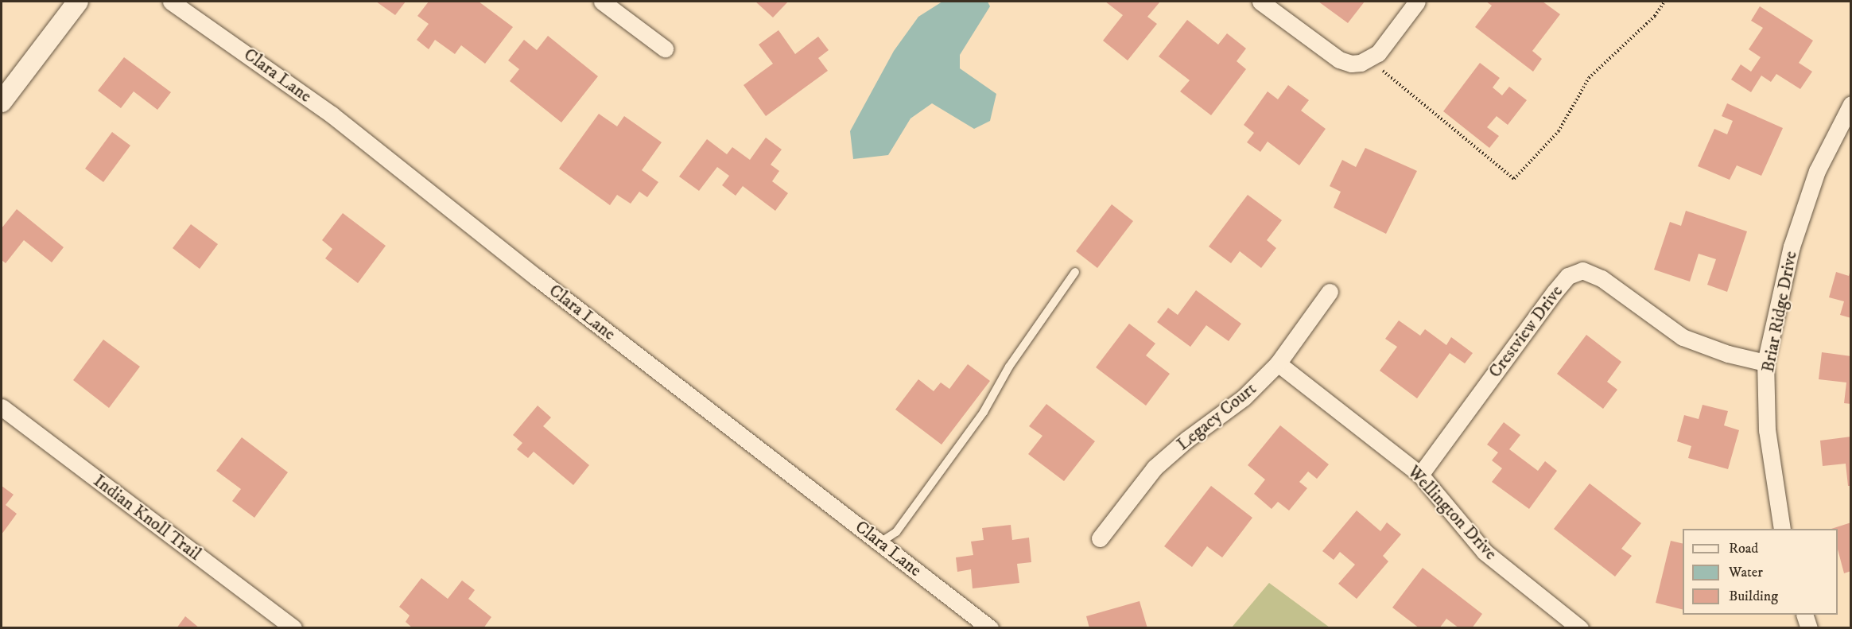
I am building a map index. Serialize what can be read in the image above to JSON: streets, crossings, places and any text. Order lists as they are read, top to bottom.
{
  "streets": {
    "street": [
      "Clara Lane",
      "Briar Ridge Drive",
      "Crestview Drive",
      "Legacy Court",
      "Wellington Drive",
      "Indian Knoll Trail"
    ]
  },
  "crossings": [
    ["Briar Ridge Drive", "Crestview Drive"],
    ["Crestview Drive", "Wellington Drive"],
    ["Legacy Court", "Wellington Drive"]
  ],
  "legend": ["Road", "Water", "Building"]
}
